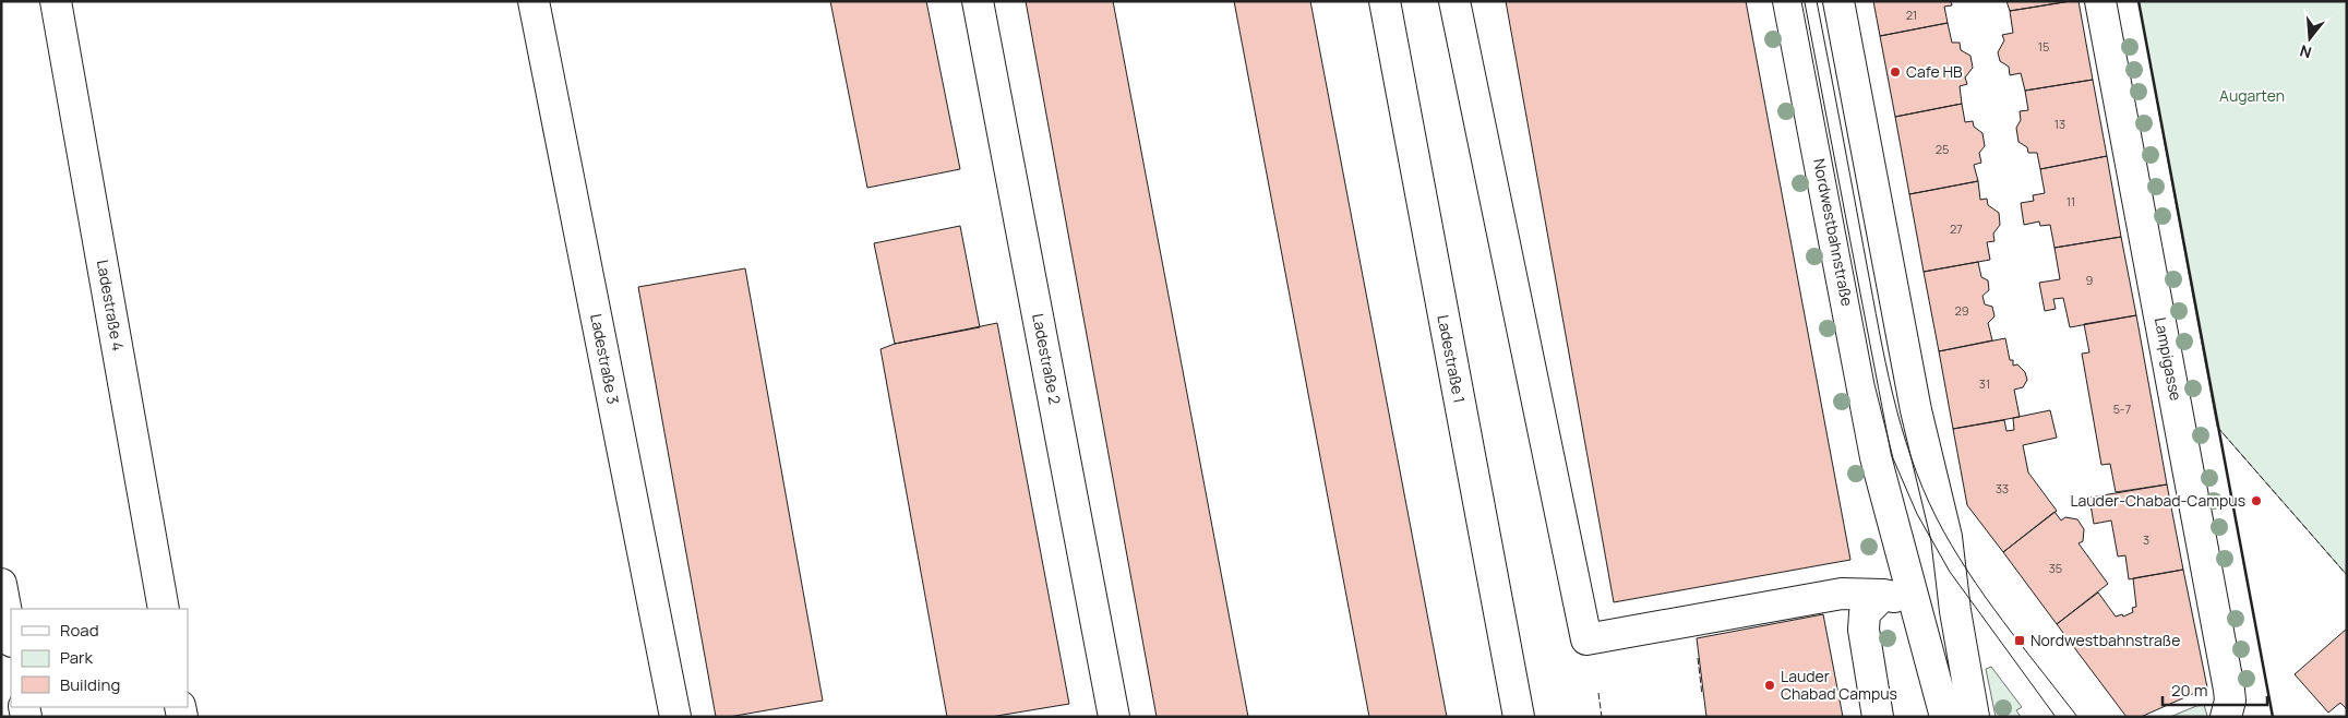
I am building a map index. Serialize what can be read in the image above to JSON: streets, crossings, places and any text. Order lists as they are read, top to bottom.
{
  "streets": {
    "street": [
      "Nordwestbahnstraße",
      "Ladestraße 4",
      "Ladestraße 3",
      "Ladestraße 2",
      "Ladestraße 1",
      "Lampigasse"
    ]
  },
  "parks": ["Augarten"],
  "places": {
    "other": ["Cafe HB", "Lauder-Chabad-Campus", "Lauder Chabad Campus"],
    "transit": ["Nordwestbahnstraße"]
  },
  "house_numbers": [
    "21",
    "15",
    "13",
    "25",
    "11",
    "27",
    "9",
    "29",
    "31",
    "5-7",
    "33",
    "3",
    "35"
  ],
  "legend": ["Road", "Park", "Building"],
  "scale_bar": "20 m",
  "north": "bottom"
}
